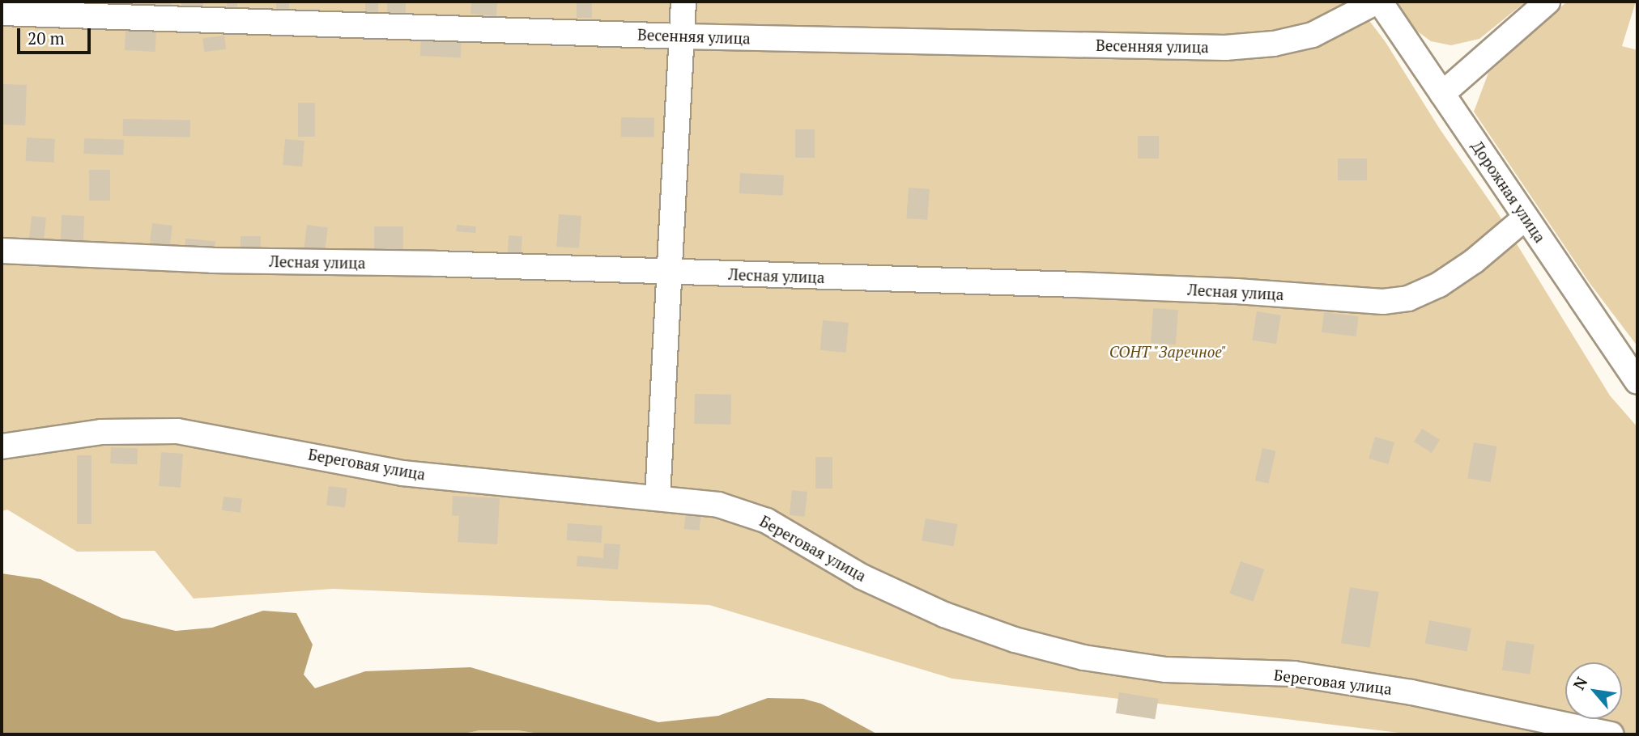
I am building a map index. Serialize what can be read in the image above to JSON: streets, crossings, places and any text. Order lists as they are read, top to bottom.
{
  "streets": {
    "street": [
      "Весенняя улица",
      "Дорожная улица",
      "Лесная улица",
      "Береговая улица"
    ]
  },
  "crossings": [
    ["Весенняя улица", "Дорожная улица"],
    ["Дорожная улица", "Лесная улица"]
  ],
  "parks": ["СОНТ \"Заречное\""],
  "scale_bar": "20 m",
  "north": "top left"
}
